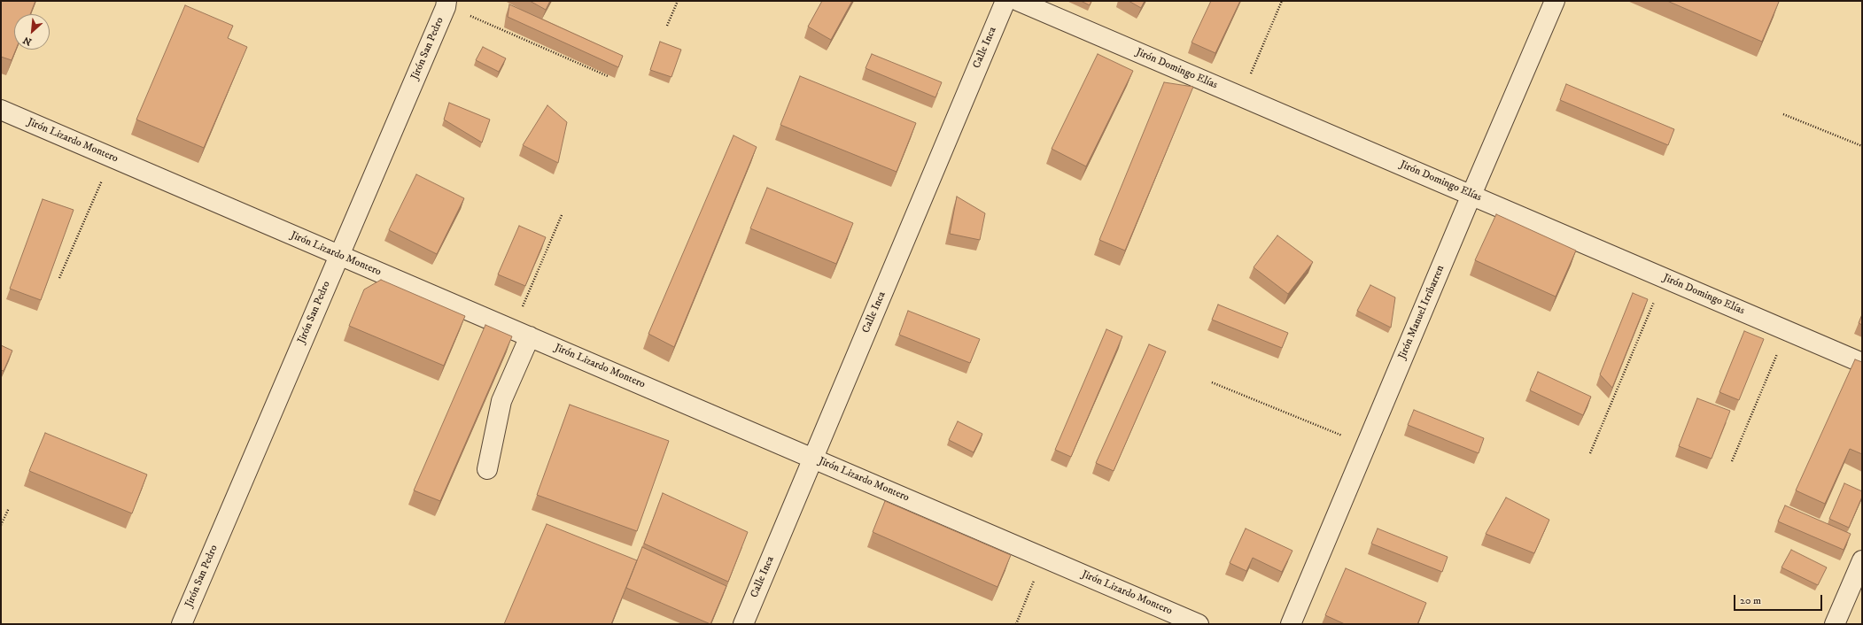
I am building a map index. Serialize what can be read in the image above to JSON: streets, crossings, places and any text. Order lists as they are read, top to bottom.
{
  "streets": {
    "street": [
      "Calle Inca",
      "Jirón San Pedro",
      "Jirón Domingo Elías",
      "Jirón Lizardo Montero",
      "Jirón Manuel Irribarren"
    ]
  },
  "crossings": [
    ["Calle Inca", "Jirón Lizardo Montero"],
    ["Jirón San Pedro", "Jirón Lizardo Montero"],
    ["Jirón Domingo Elías", "Jirón Manuel Irribarren"]
  ],
  "scale_bar": "20 m",
  "north": "bottom left"
}
